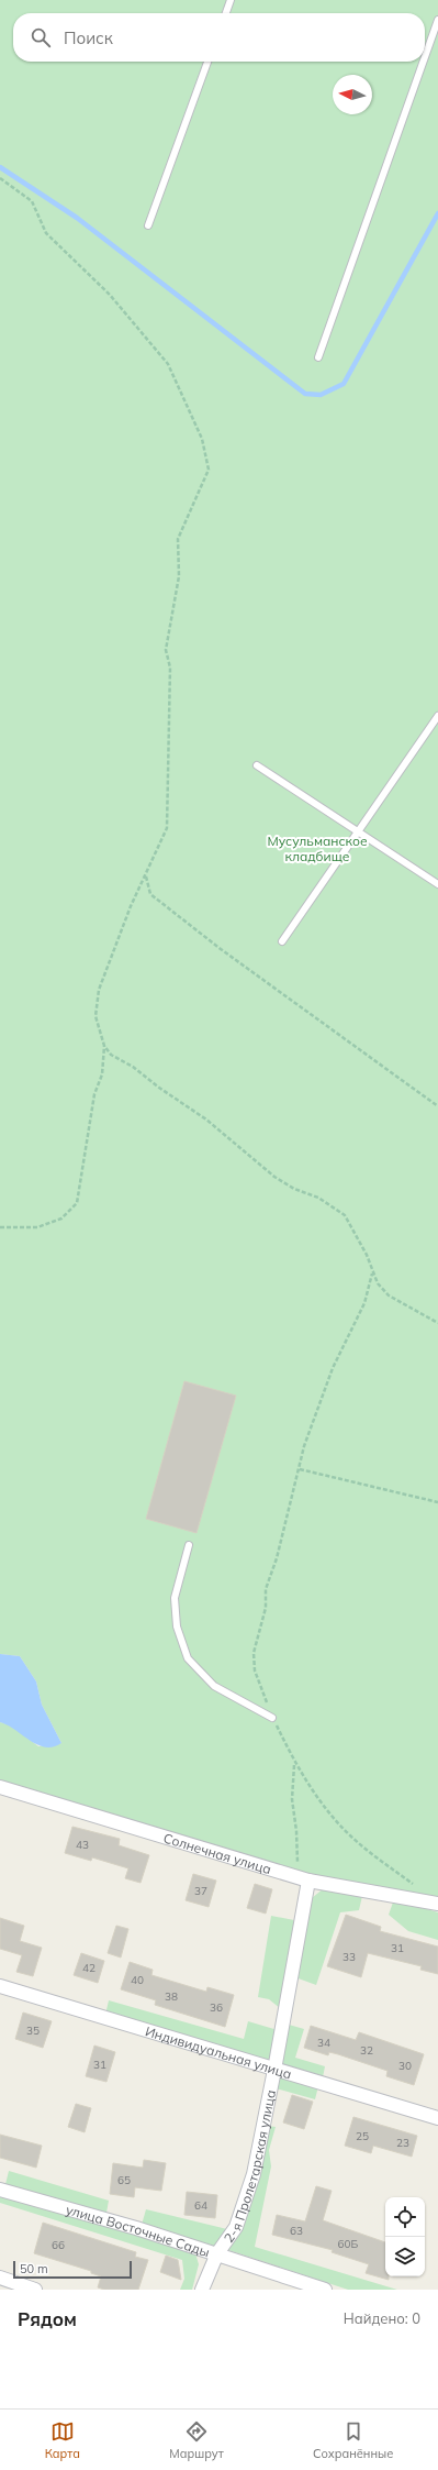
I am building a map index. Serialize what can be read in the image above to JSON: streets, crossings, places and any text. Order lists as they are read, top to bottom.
{
  "streets": {
    "street": [
      "Солнечная улица",
      "Индивидуальная улица",
      "2-я Пролетарская улица",
      "улица Восточные Сады"
    ]
  },
  "crossings": [
    ["Солнечная улица", "2-я Пролетарская улица"],
    ["Индивидуальная улица", "2-я Пролетарская улица"],
    ["2-я Пролетарская улица", "улица Восточные Сады"]
  ],
  "parks": ["Мусульманское кладбище"],
  "house_numbers": [
    "43",
    "37",
    "31",
    "33",
    "42",
    "40",
    "38",
    "36",
    "35",
    "34",
    "32",
    "31",
    "30",
    "25",
    "23",
    "65",
    "64",
    "63",
    "60Б",
    "66"
  ],
  "scale_bar": "50 m",
  "north": "left",
  "page": {
    "search": "Поиск",
    "scale": "50 m",
    "heading": ["Рядом", "Найдено: 0"],
    "nav": ["Карта", "Маршрут", "Сохранённые"]
  }
}
